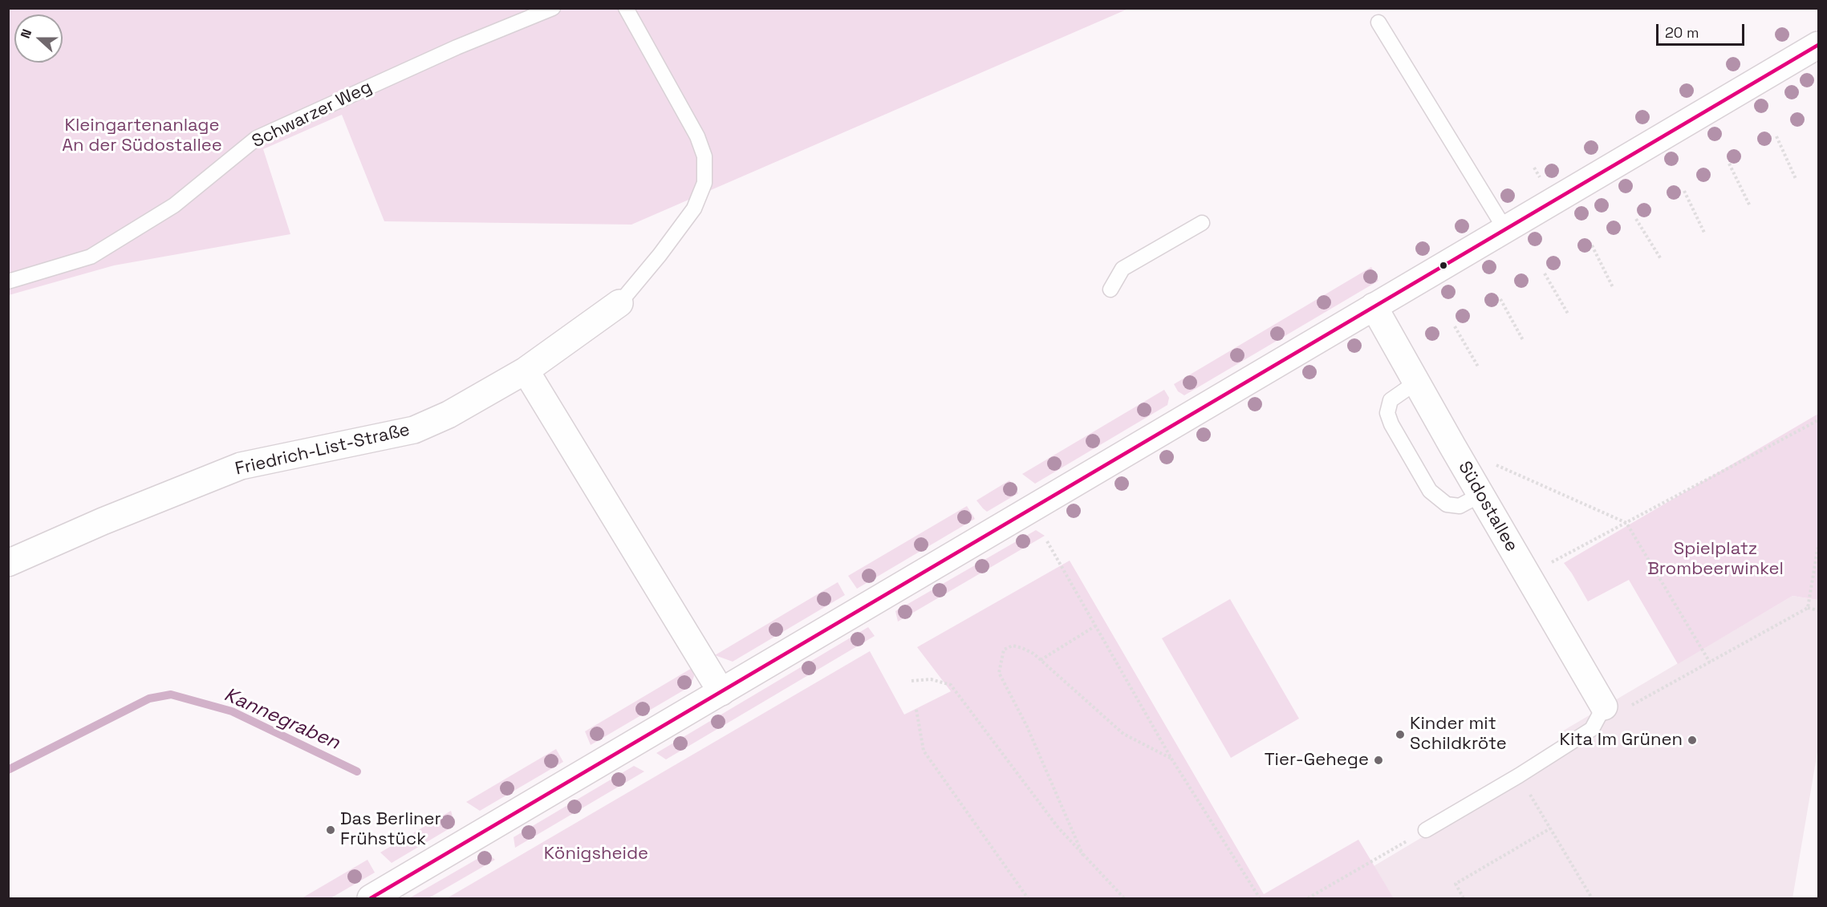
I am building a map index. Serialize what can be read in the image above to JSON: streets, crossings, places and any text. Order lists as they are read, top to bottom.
{
  "streets": {
    "street": ["Friedrich-List-Straße", "Südostallee"],
    "lane": ["Schwarzer Weg"]
  },
  "water": ["Kannegraben"],
  "parks": ["Kleingartenanlage An der Südostallee", "Spielplatz Brombeerwinkel", "Königsheide"],
  "places": [
    "Kinder mit Schildkröte",
    "Kita Im Grünen",
    "Tier-Gehege",
    "Das Berliner Frühstück"
  ],
  "scale_bar": "20 m",
  "north": "left"
}
